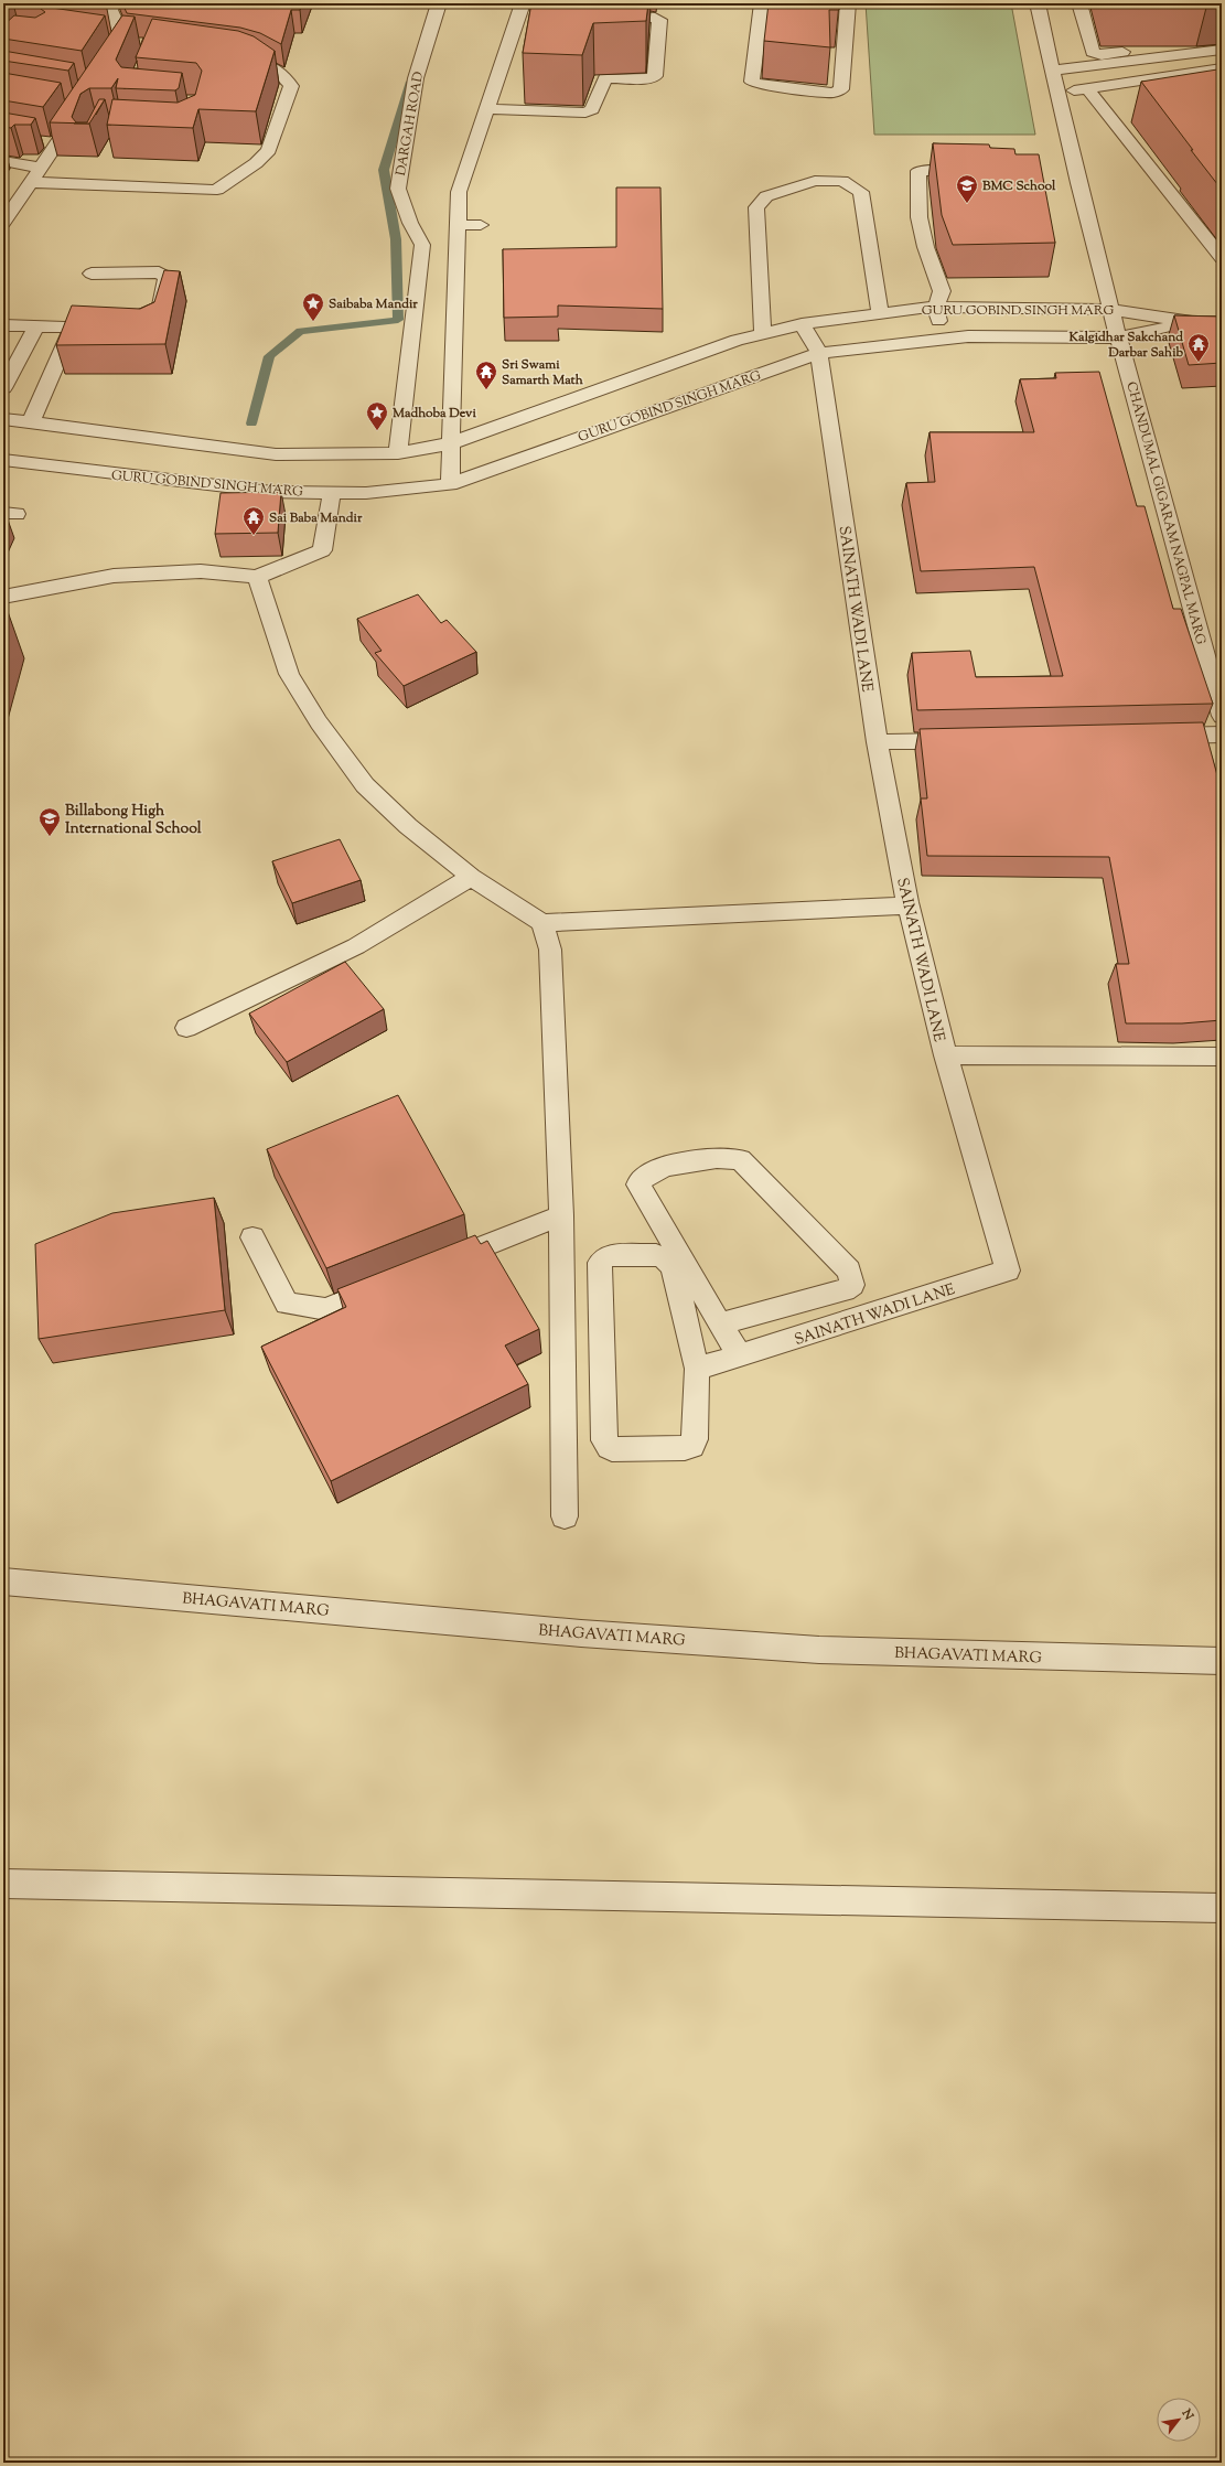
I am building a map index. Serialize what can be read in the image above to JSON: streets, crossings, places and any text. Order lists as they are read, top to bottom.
{
  "streets": {
    "street": [
      "DARGAH ROAD",
      "GURU GOBIND SINGH MARG",
      "CHANDUMAL GIGARAM NAGPAL MARG",
      "SAINATH WADI LANE",
      "BHAGAVATI MARG"
    ]
  },
  "crossings": [
    ["DARGAH ROAD", "GURU GOBIND SINGH MARG"],
    ["GURU GOBIND SINGH MARG", "CHANDUMAL GIGARAM NAGPAL MARG"],
    ["GURU GOBIND SINGH MARG", "SAINATH WADI LANE"]
  ],
  "places": {
    "school or university": ["BMC School", "Billabong High International School"],
    "place": ["Saibaba Mandir", "Madhoba Devi"],
    "temple": ["Kalgidhar Sakchand Darbar Sahib", "Sri Swami Samarth Math", "Sai Baba Mandir"]
  },
  "north": "top right"
}
